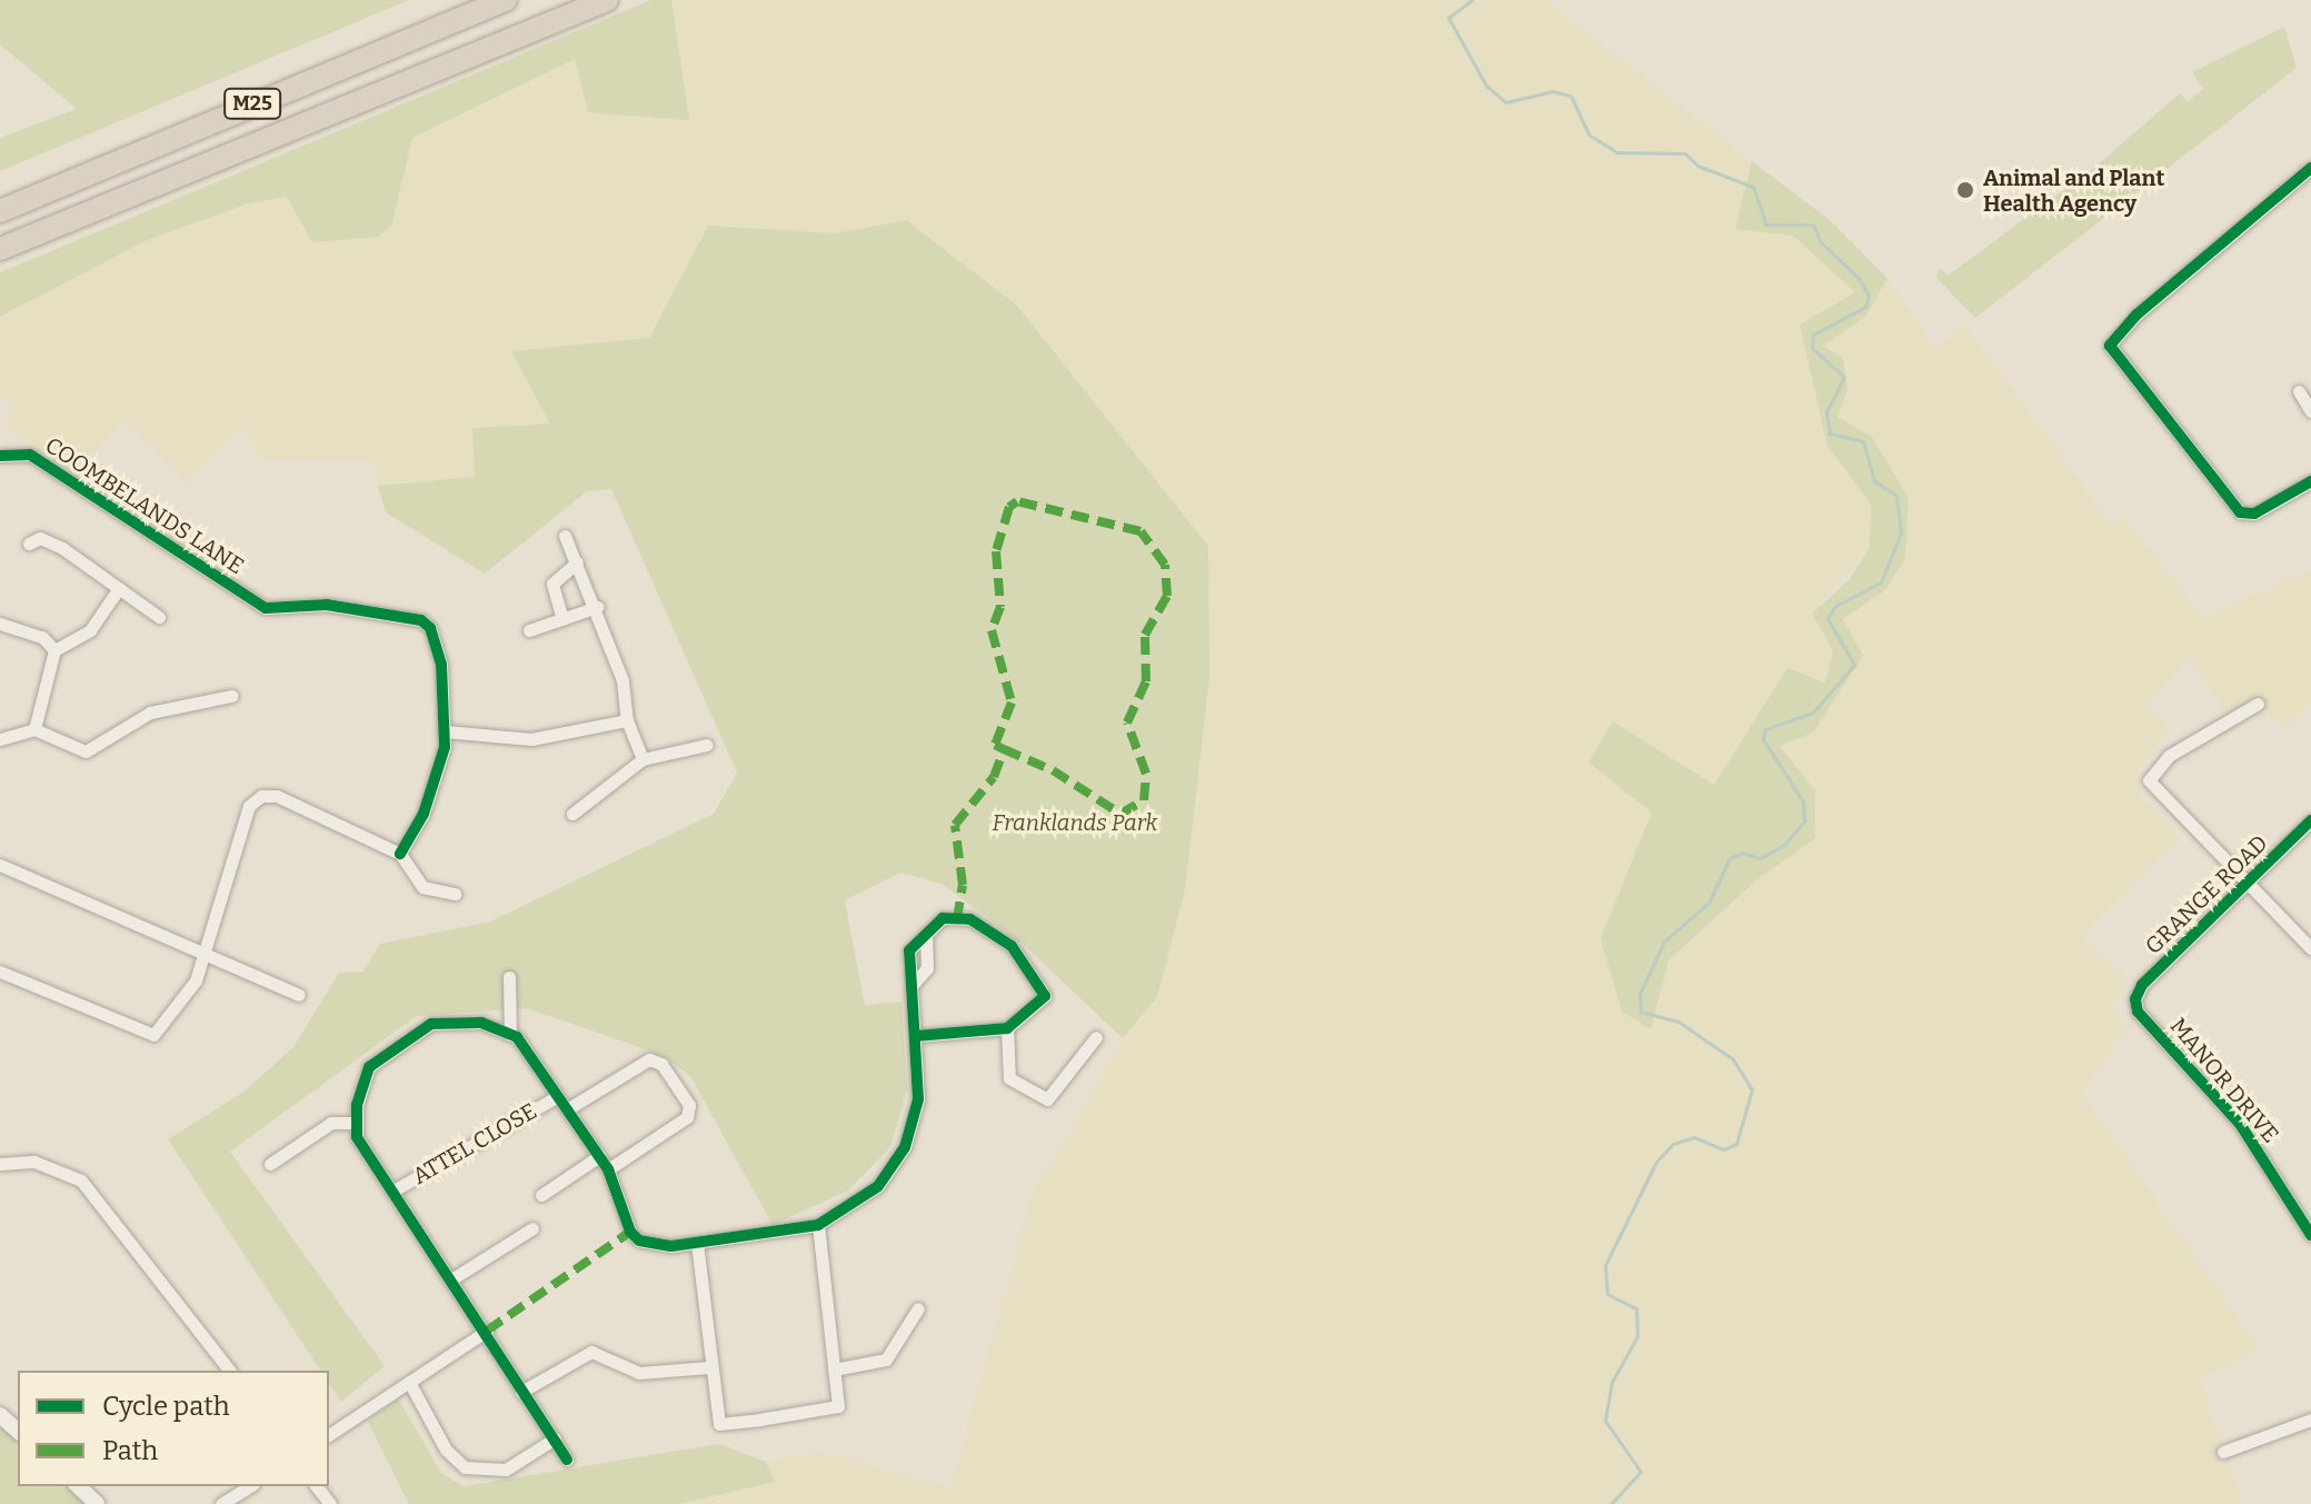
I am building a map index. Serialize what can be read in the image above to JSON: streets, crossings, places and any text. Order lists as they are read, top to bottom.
{
  "streets": {
    "highway": ["M25"],
    "street": [
      "COOMBELANDS LANE",
      "GRANGE ROAD",
      "MANOR DRIVE",
      "ATTEL CLOSE"
    ]
  },
  "crossings": [
    ["GRANGE ROAD", "MANOR DRIVE"]
  ],
  "parks": ["Franklands Park"],
  "places": ["Animal and Plant Health Agency"],
  "legend": ["Cycle path", "Path"]
}
